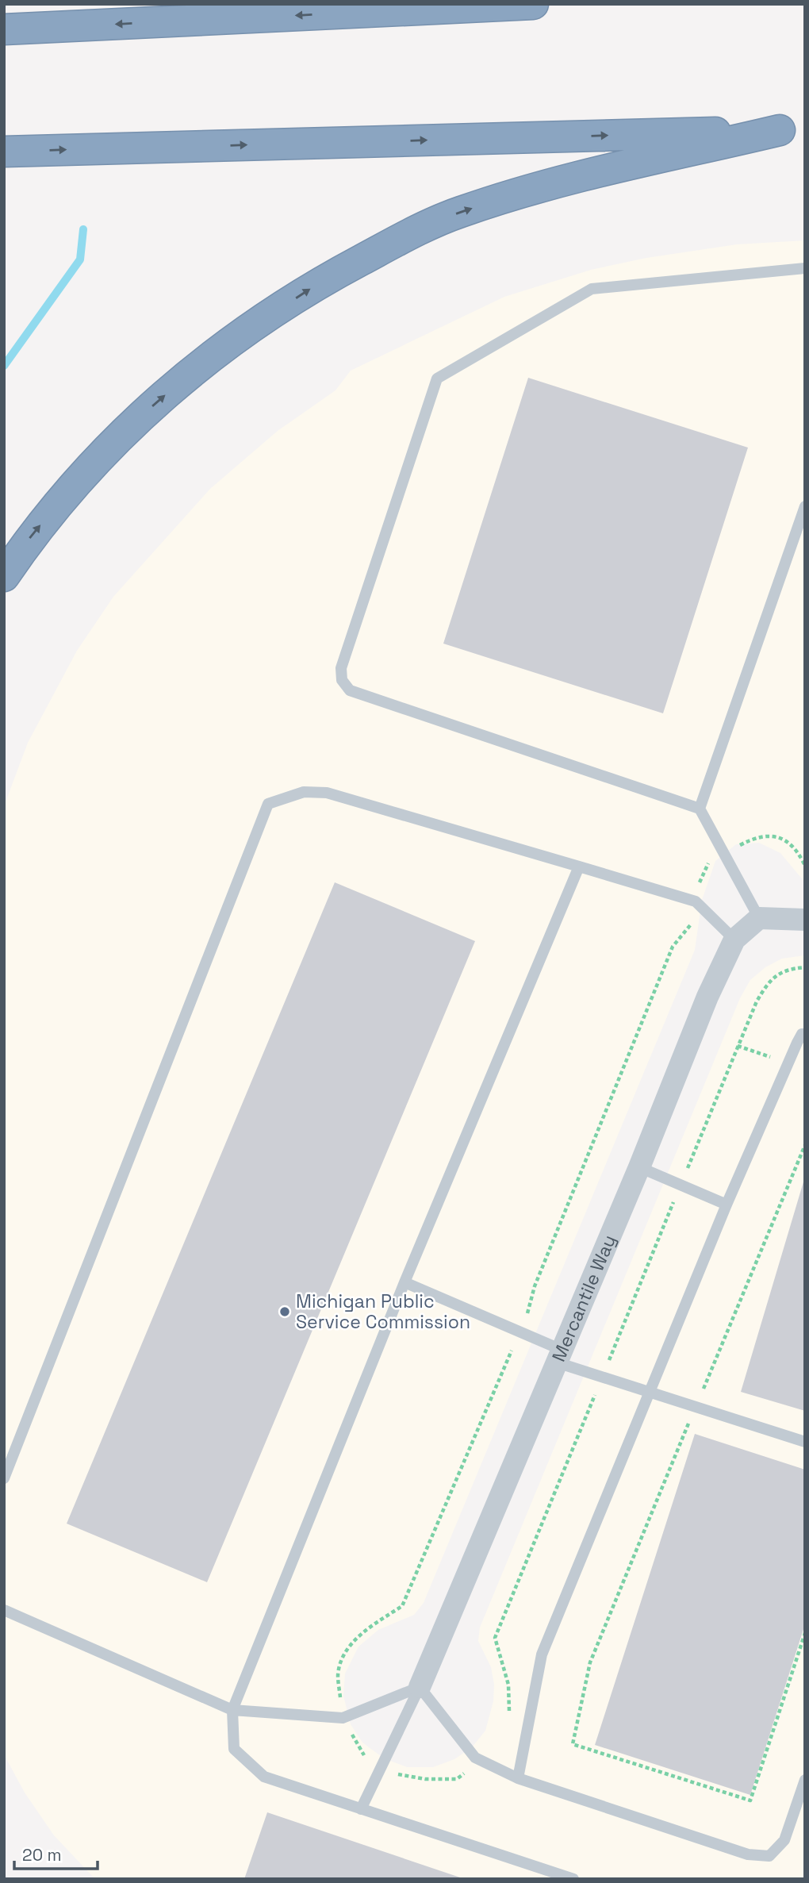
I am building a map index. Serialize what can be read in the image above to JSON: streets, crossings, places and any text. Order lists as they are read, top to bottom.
{
  "streets": {
    "street": ["Mercantile Way"]
  },
  "places": ["Michigan Public Service Commission"],
  "scale_bar": "20 m"
}
